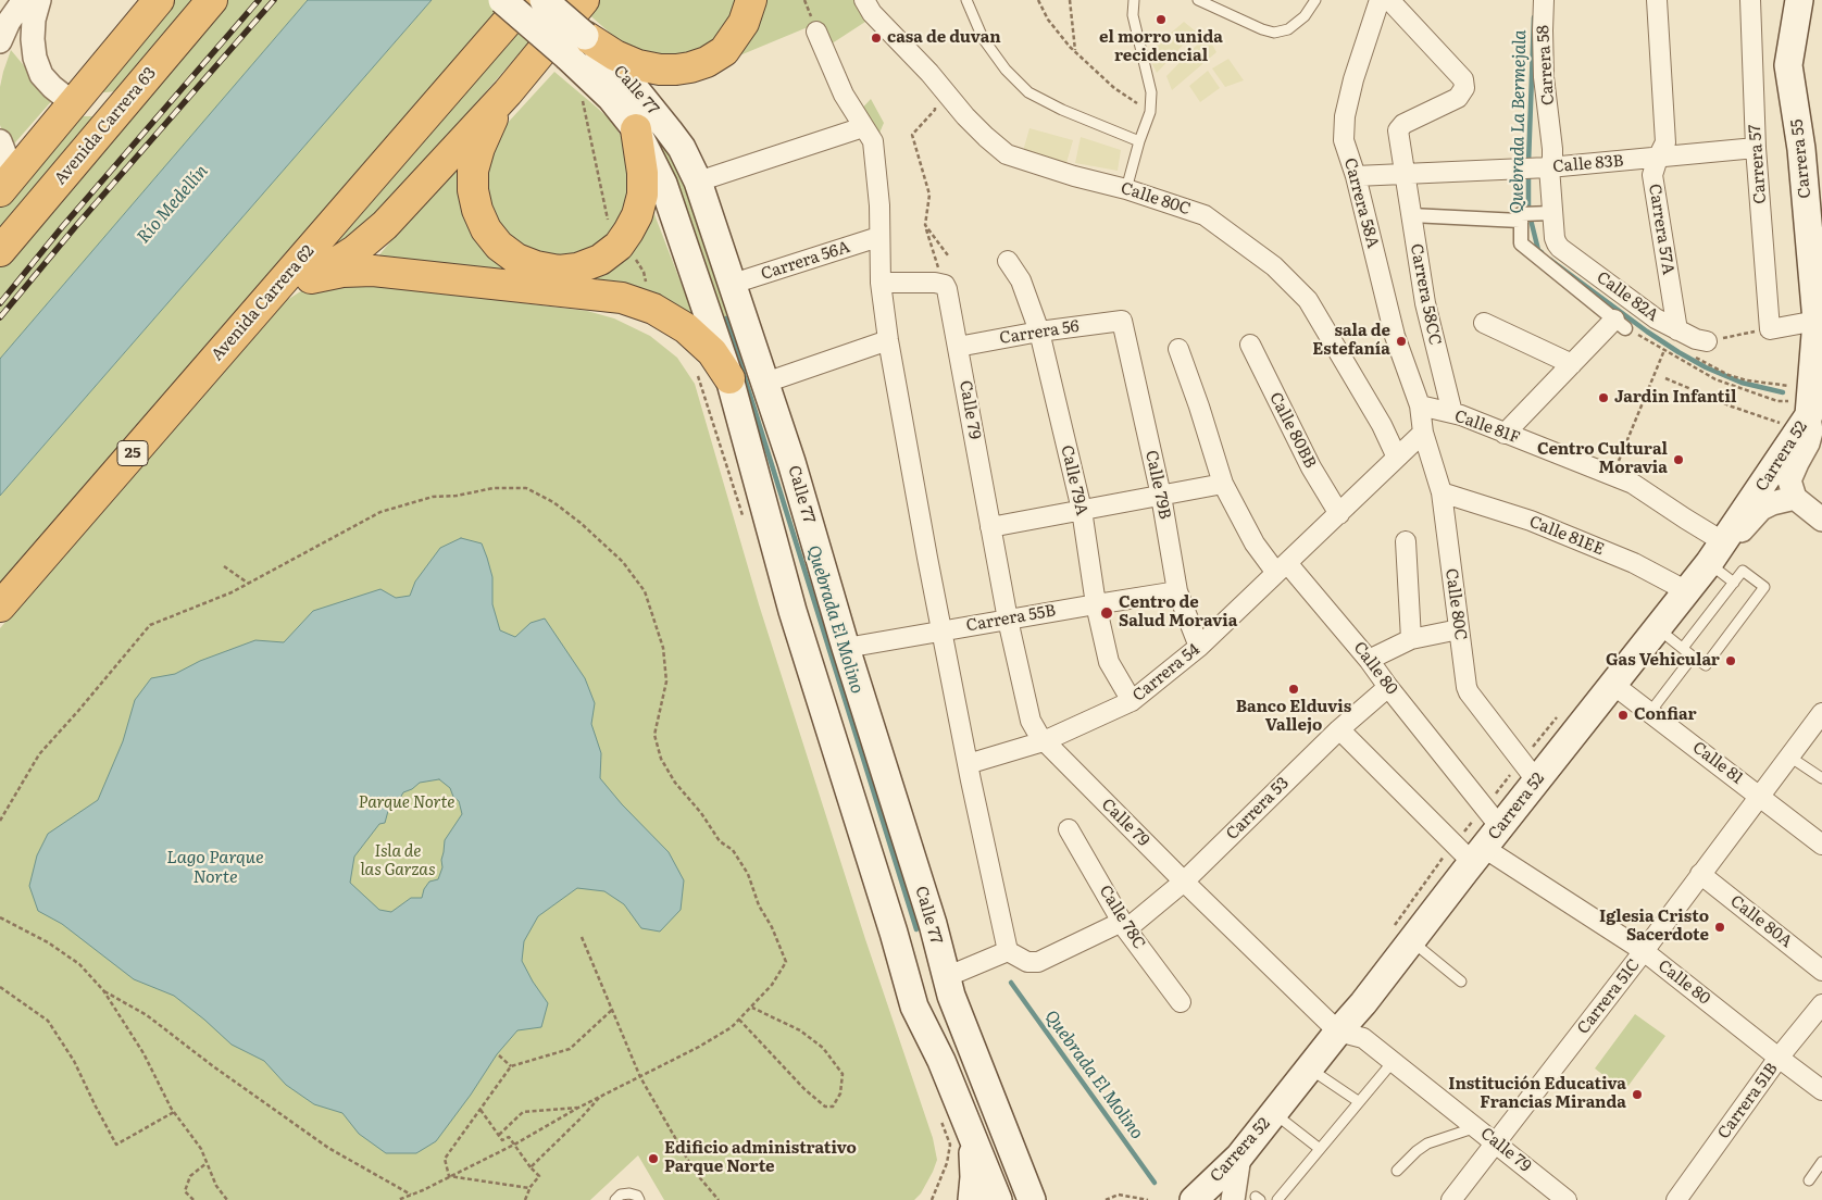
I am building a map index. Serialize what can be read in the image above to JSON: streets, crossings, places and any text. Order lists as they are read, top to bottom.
{
  "streets": {
    "highway": ["Avenida Carrera 63", "Avenida Carrera 62", "25"],
    "main road": ["Calle 77", "Carrera 55", "Carrera 52"],
    "street": [
      "Carrera 58",
      "Calle 83B",
      "Carrera 57",
      "Calle 80C",
      "Carrera 58A",
      "Carrera 57A",
      "Carrera 56A",
      "Carrera 58CC",
      "Calle 82A",
      "Carrera 56",
      "Calle 79",
      "Calle 81F",
      "Calle 80BB",
      "Calle 79A",
      "Calle 79B",
      "Calle 81EE",
      "Carrera 55B",
      "Calle 80",
      "Carrera 54",
      "Calle 81",
      "Carrera 53",
      "Calle 78C",
      "Calle 80A",
      "Carrera 51C",
      "Carrera 51B"
    ]
  },
  "crossings": [
    ["Carrera 58", "Calle 82A"],
    ["Calle 77", "Carrera 56A"],
    ["Calle 77", "Carrera 55B"],
    ["Carrera 55", "Carrera 52"],
    ["Calle 83B", "Carrera 57"],
    ["Calle 83B", "Carrera 58A"],
    ["Calle 83B", "Carrera 57A"],
    ["Calle 83B", "Carrera 58CC"],
    ["Calle 83B", "Calle 82A"],
    ["Calle 80C", "Carrera 58A"],
    ["Calle 80C", "Calle 81F"],
    ["Calle 80C", "Carrera 52"],
    ["Calle 80C", "Calle 81EE"],
    ["Calle 80C", "Carrera 54"],
    ["Carrera 58A", "Calle 81F"],
    ["Carrera 57A", "Calle 82A"],
    ["Carrera 58CC", "Calle 81F"],
    ["Carrera 56", "Calle 79"],
    ["Carrera 56", "Calle 79A"],
    ["Carrera 56", "Calle 79B"],
    ["Calle 79", "Carrera 52"],
    ["Calle 79", "Carrera 55B"],
    ["Calle 79", "Carrera 54"],
    ["Calle 79", "Carrera 53"],
    ["Calle 79", "Carrera 51C"],
    ["Calle 81F", "Carrera 52"],
    ["Calle 80BB", "Carrera 54"],
    ["Carrera 52", "Calle 81EE"],
    ["Carrera 52", "Calle 80"],
    ["Carrera 52", "Calle 81"],
    ["Calle 79A", "Carrera 55B"],
    ["Calle 79A", "Carrera 54"],
    ["Calle 79B", "Carrera 55B"],
    ["Calle 79B", "Carrera 54"],
    ["Calle 80", "Carrera 54"],
    ["Calle 80", "Carrera 53"],
    ["Calle 80", "Carrera 51C"],
    ["Calle 80", "Carrera 51B"],
    ["Calle 81", "Carrera 51C"],
    ["Carrera 53", "Calle 78C"],
    ["Calle 80A", "Carrera 51C"]
  ],
  "water": [
    "Quebrada La Bermejala",
    "Río Medellín",
    "Quebrada El Molino",
    "Lago Parque Norte"
  ],
  "parks": ["Parque Norte", "Isla de las Garzas"],
  "places": [
    "el morro unida recidencial",
    "casa de duvan",
    "sala de Estefanía",
    "Jardin Infantil",
    "Centro Cultural Moravia",
    "Centro de Salud Moravia",
    "Gas Vehicular",
    "Banco Elduvis Vallejo",
    "Confiar",
    "Iglesia Cristo Sacerdote",
    "Institución Educativa Francias Miranda",
    "Edificio administrativo Parque Norte"
  ]
}
